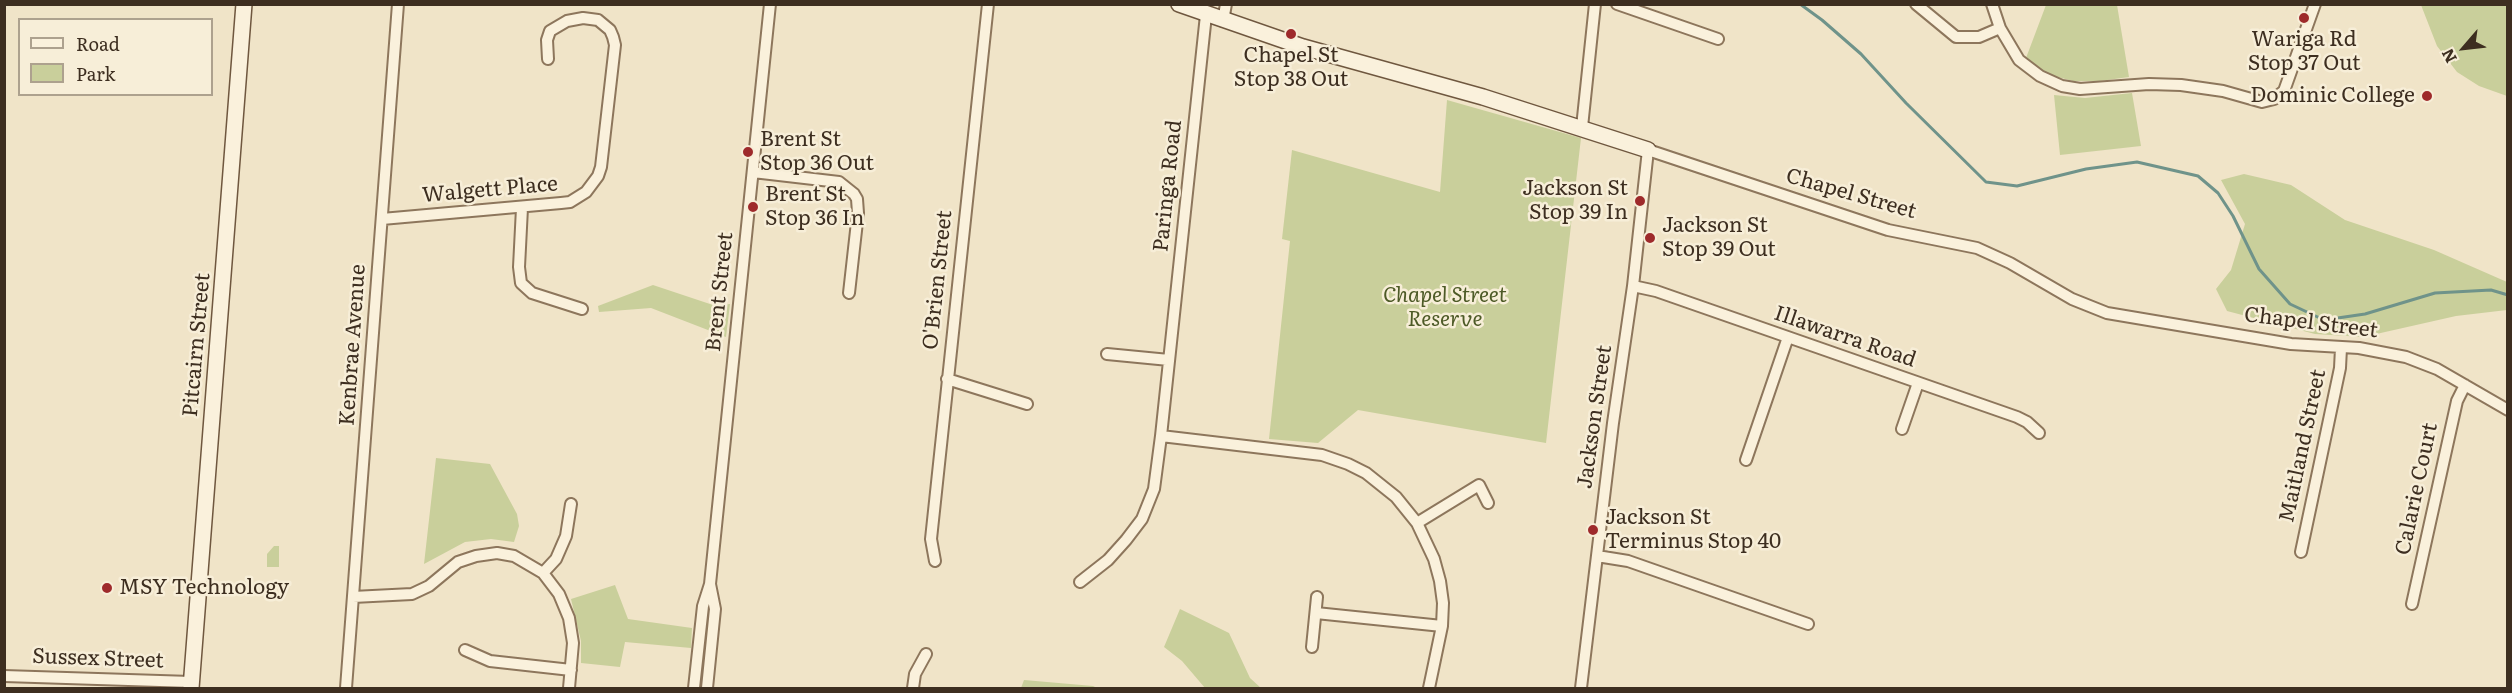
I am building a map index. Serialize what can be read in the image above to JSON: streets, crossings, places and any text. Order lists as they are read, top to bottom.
{
  "streets": {
    "street": [
      "Paringa Road",
      "Walgett Place",
      "Chapel Street",
      "O'Brien Street",
      "Brent Street",
      "Illawarra Road",
      "Pitcairn Street",
      "Kenbrae Avenue",
      "Jackson Street",
      "Maitland Street",
      "Calarie Court",
      "Sussex Street"
    ]
  },
  "crossings": [
    ["Paringa Road", "Chapel Street"],
    ["Walgett Place", "Kenbrae Avenue"],
    ["Chapel Street", "Jackson Street"],
    ["Chapel Street", "Maitland Street"],
    ["Chapel Street", "Calarie Court"],
    ["Illawarra Road", "Jackson Street"],
    ["Pitcairn Street", "Sussex Street"]
  ],
  "parks": ["Chapel Street Reserve"],
  "places": [
    "Wariga Rd Stop 37 Out",
    "Chapel St Stop 38 Out",
    "Dominic College",
    "Brent St Stop 36 Out",
    "Jackson St Stop 39 In",
    "Brent St Stop 36 In",
    "Jackson St Stop 39 Out",
    "Jackson St Terminus Stop 40",
    "MSY Technology"
  ],
  "legend": ["Road", "Park"],
  "north": "bottom left"
}
